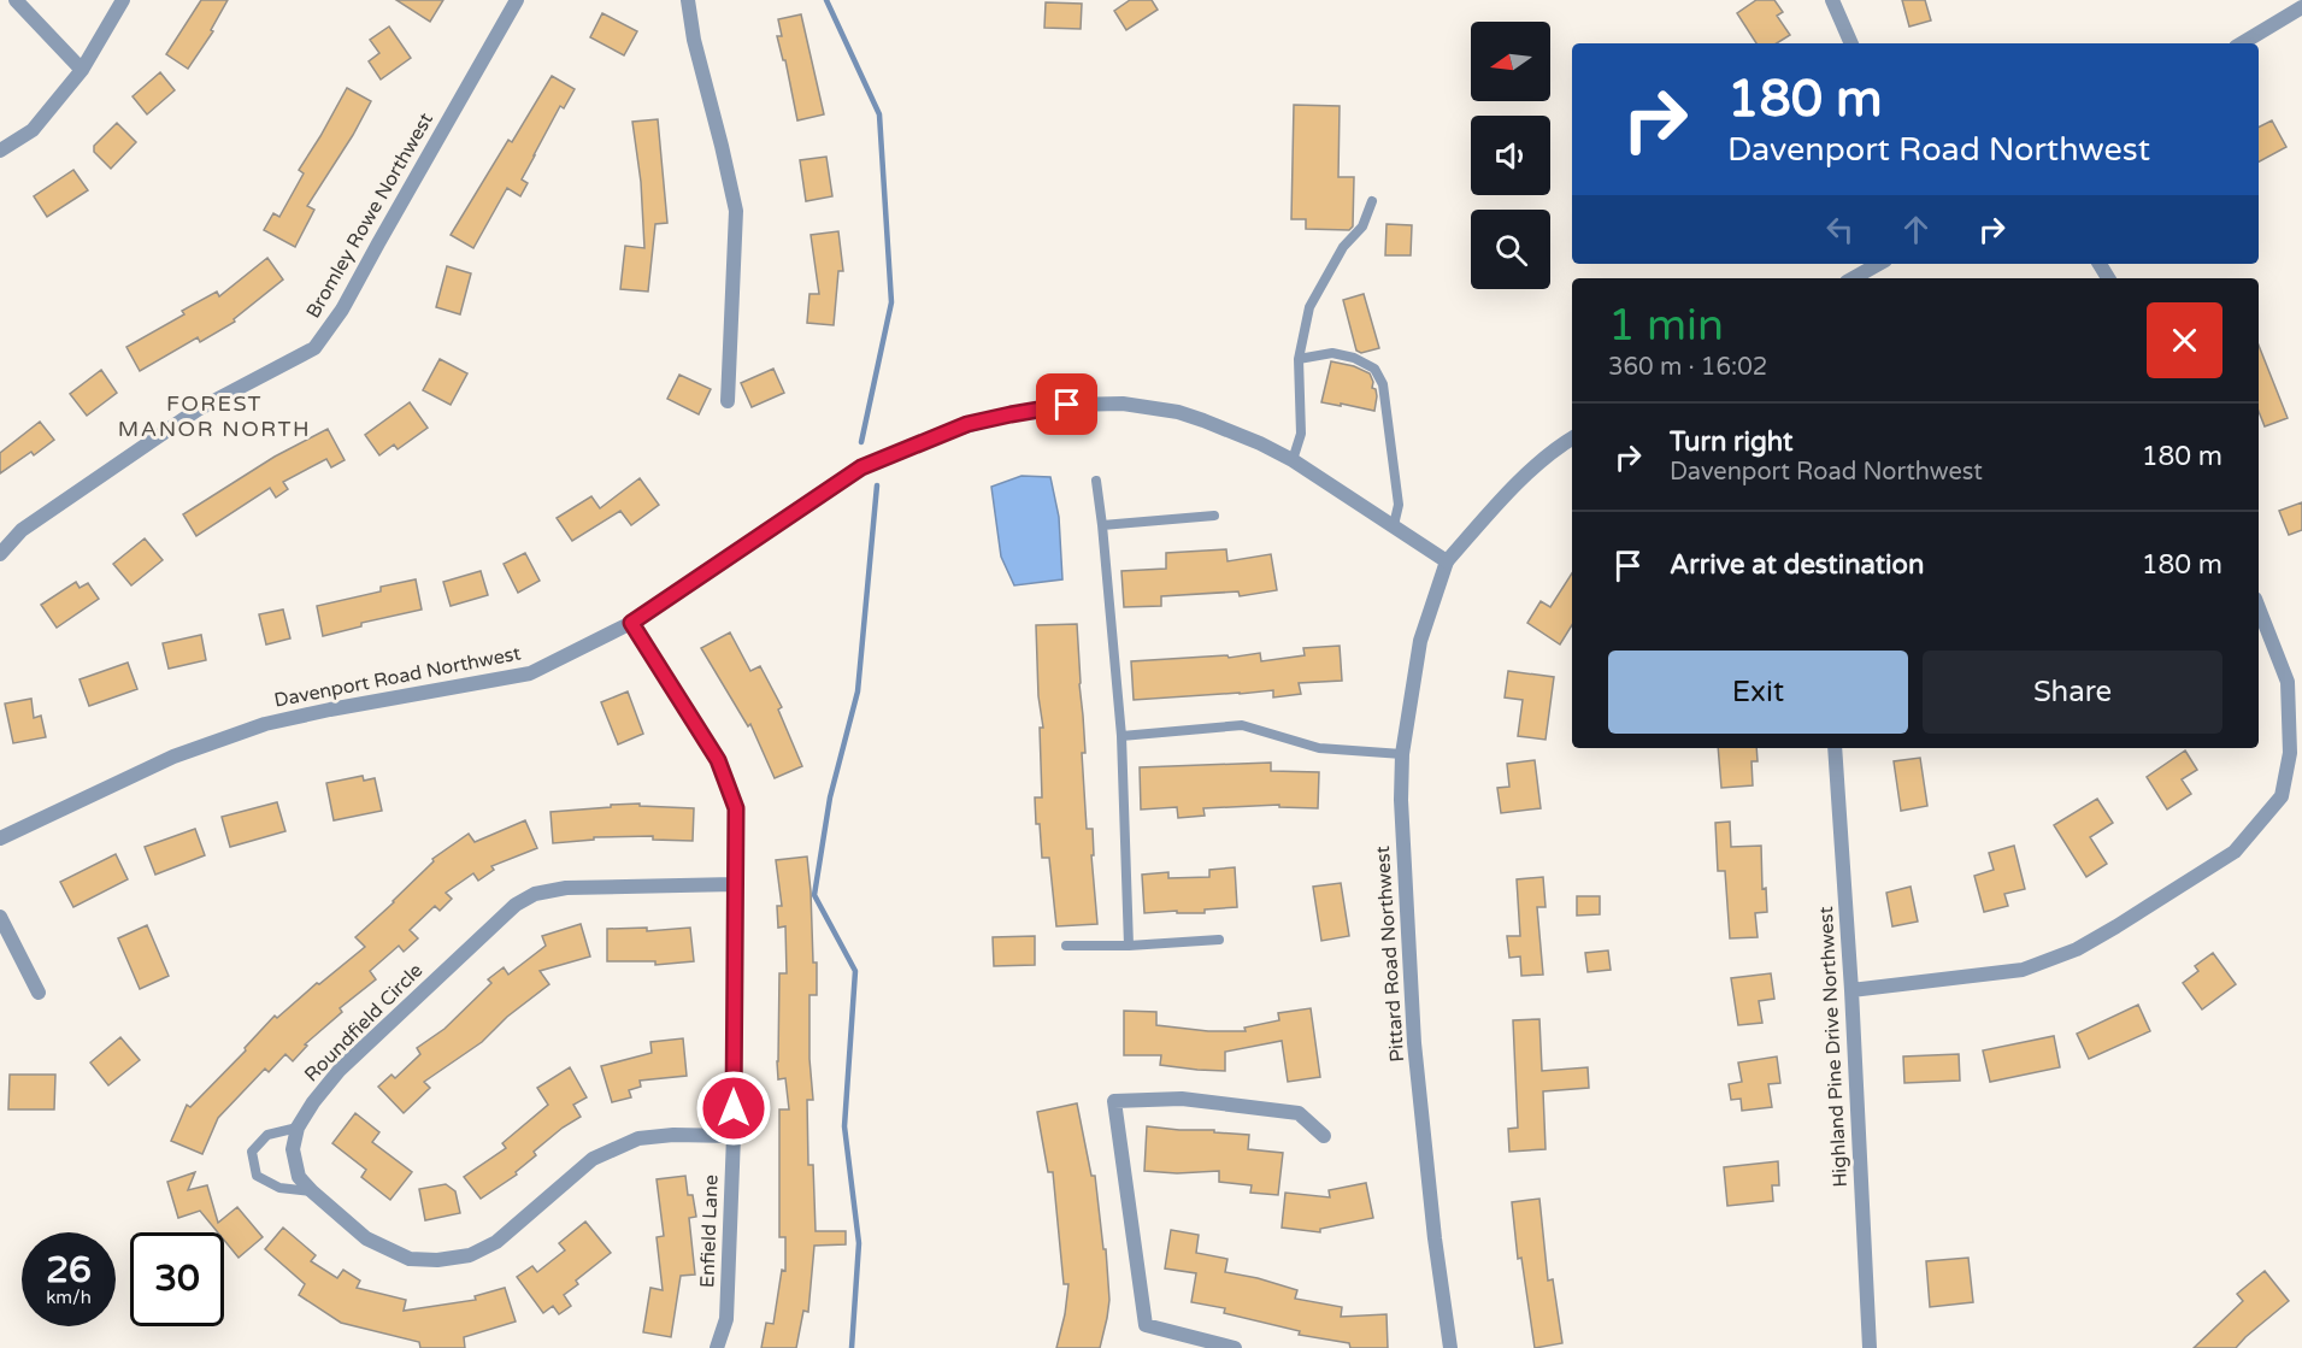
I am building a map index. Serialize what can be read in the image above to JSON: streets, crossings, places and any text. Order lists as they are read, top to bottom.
{
  "streets": {
    "street": [
      "Bromley Rowe Northwest",
      "Davenport Road Northwest",
      "Pittard Road Northwest",
      "Roundfield Circle",
      "Highland Pine Drive Northwest",
      "Enfield Lane"
    ]
  },
  "crossings": [
    ["Davenport Road Northwest", "Pittard Road Northwest"],
    ["Davenport Road Northwest", "Enfield Lane"],
    ["Roundfield Circle", "Enfield Lane"]
  ],
  "districts": ["FOREST MANOR NORTH"],
  "north": "left",
  "page": {
    "turn": ["180 m", "Davenport Road Northwest"],
    "heading": ["1 min", "360 m · 16:02"],
    "list": [
      {
        "name": "Turn right",
        "note": "Davenport Road Northwest",
        "value": "180 m"
      },
      {
        "name": "Arrive at destination",
        "value": "180 m"
      }
    ],
    "buttons": ["Exit", "Share"],
    "speed": "26 km/h",
    "limit": "30"
  }
}
